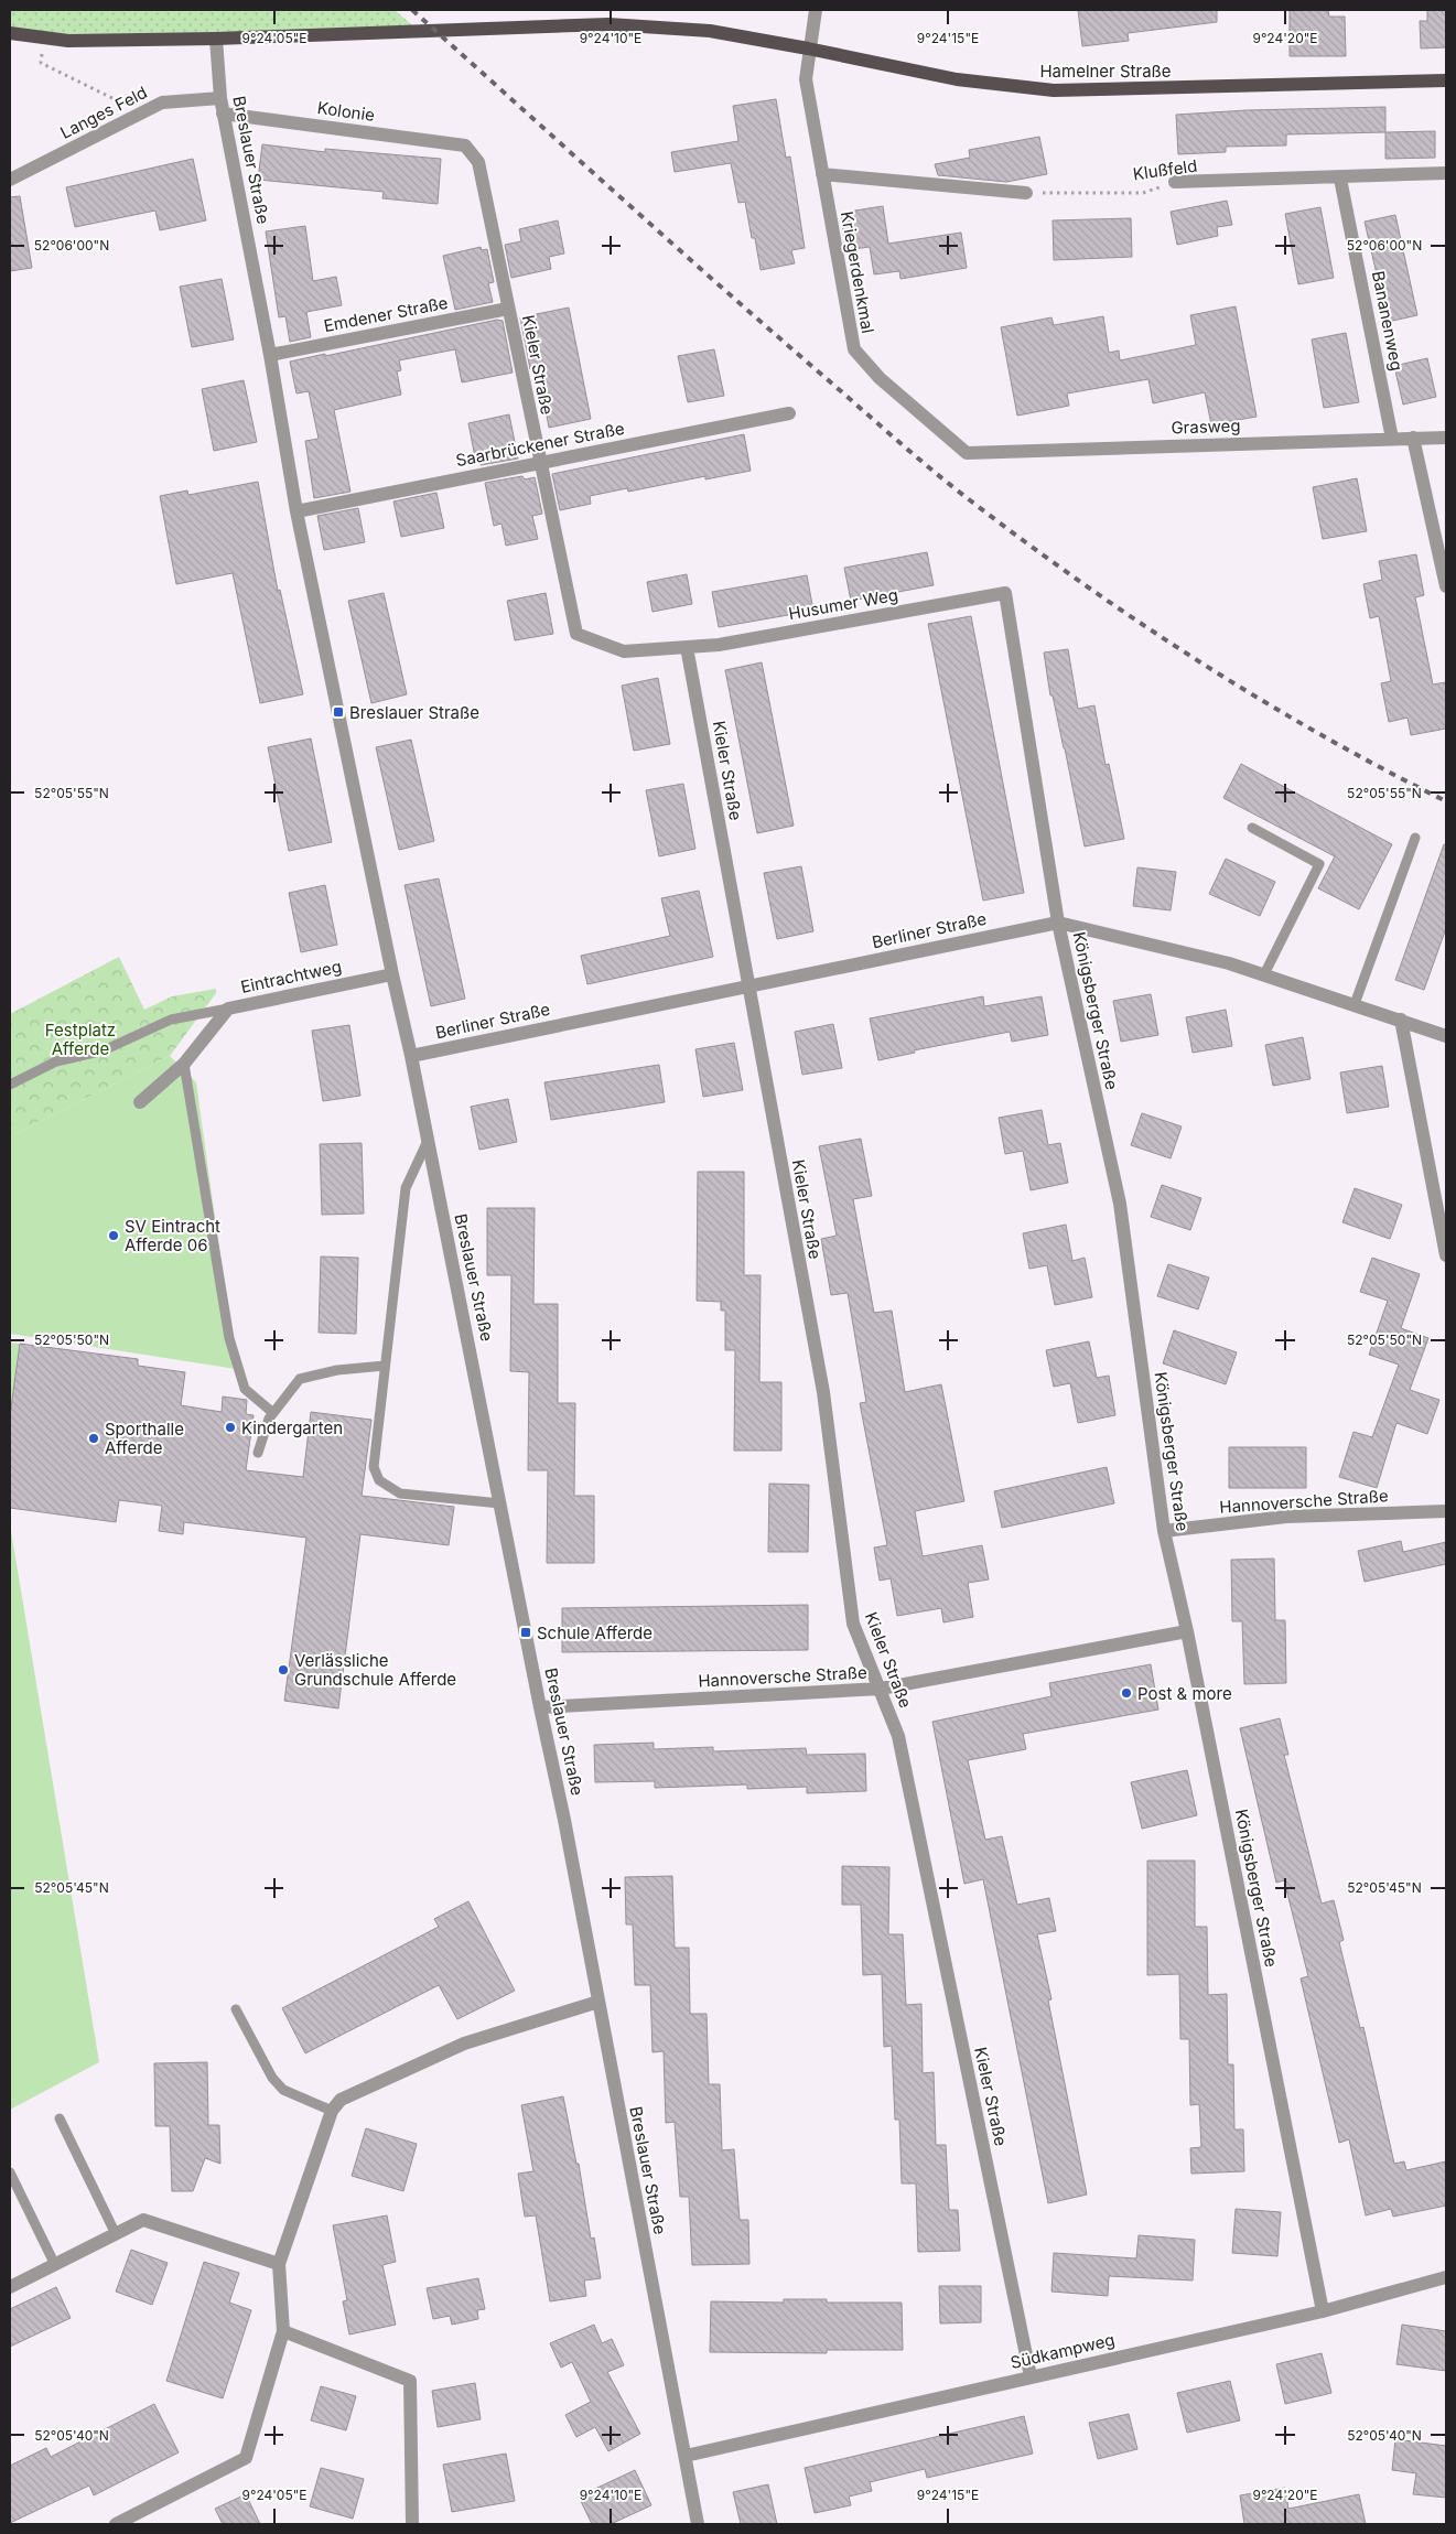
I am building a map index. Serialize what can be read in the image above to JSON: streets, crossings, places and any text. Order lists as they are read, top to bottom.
{
  "streets": {
    "main road": ["Hamelner Straße"],
    "street": [
      "Kolonie",
      "Langes Feld",
      "Breslauer Straße",
      "Klußfeld",
      "Kriegerdenkmal",
      "Emdener Straße",
      "Bananenweg",
      "Kieler Straße",
      "Grasweg",
      "Saarbrückener Straße",
      "Husumer Weg",
      "Berliner Straße",
      "Eintrachtweg",
      "Königsberger Straße",
      "Hannoversche Straße",
      "Südkampweg"
    ]
  },
  "crossings": [
    ["Hamelner Straße", "Breslauer Straße"],
    ["Hamelner Straße", "Kriegerdenkmal"],
    ["Kolonie", "Breslauer Straße"],
    ["Kolonie", "Kieler Straße"],
    ["Langes Feld", "Breslauer Straße"],
    ["Breslauer Straße", "Emdener Straße"],
    ["Breslauer Straße", "Saarbrückener Straße"],
    ["Breslauer Straße", "Berliner Straße"],
    ["Breslauer Straße", "Eintrachtweg"],
    ["Breslauer Straße", "Hannoversche Straße"],
    ["Breslauer Straße", "Südkampweg"],
    ["Klußfeld", "Bananenweg"],
    ["Kriegerdenkmal", "Grasweg"],
    ["Emdener Straße", "Kieler Straße"],
    ["Bananenweg", "Grasweg"],
    ["Kieler Straße", "Saarbrückener Straße"],
    ["Kieler Straße", "Husumer Weg"],
    ["Kieler Straße", "Berliner Straße"],
    ["Kieler Straße", "Hannoversche Straße"],
    ["Kieler Straße", "Südkampweg"],
    ["Husumer Weg", "Königsberger Straße"],
    ["Berliner Straße", "Königsberger Straße"],
    ["Königsberger Straße", "Hannoversche Straße"],
    ["Königsberger Straße", "Südkampweg"]
  ],
  "parks": ["Festplatz Afferde"],
  "places": {
    "transit": ["Breslauer Straße", "Schule Afferde"],
    "other": [
      "SV Eintracht Afferde 06",
      "Kindergarten",
      "Sporthalle Afferde",
      "Verlässliche Grundschule Afferde",
      "Post & more"
    ]
  },
  "coordinates": [
    "9°24'05\"E",
    "9°24'10\"E",
    "9°24'15\"E",
    "9°24'20\"E",
    "52°06'00\"N",
    "52°05'55\"N",
    "52°05'50\"N",
    "52°05'45\"N",
    "52°05'40\"N"
  ]
}
